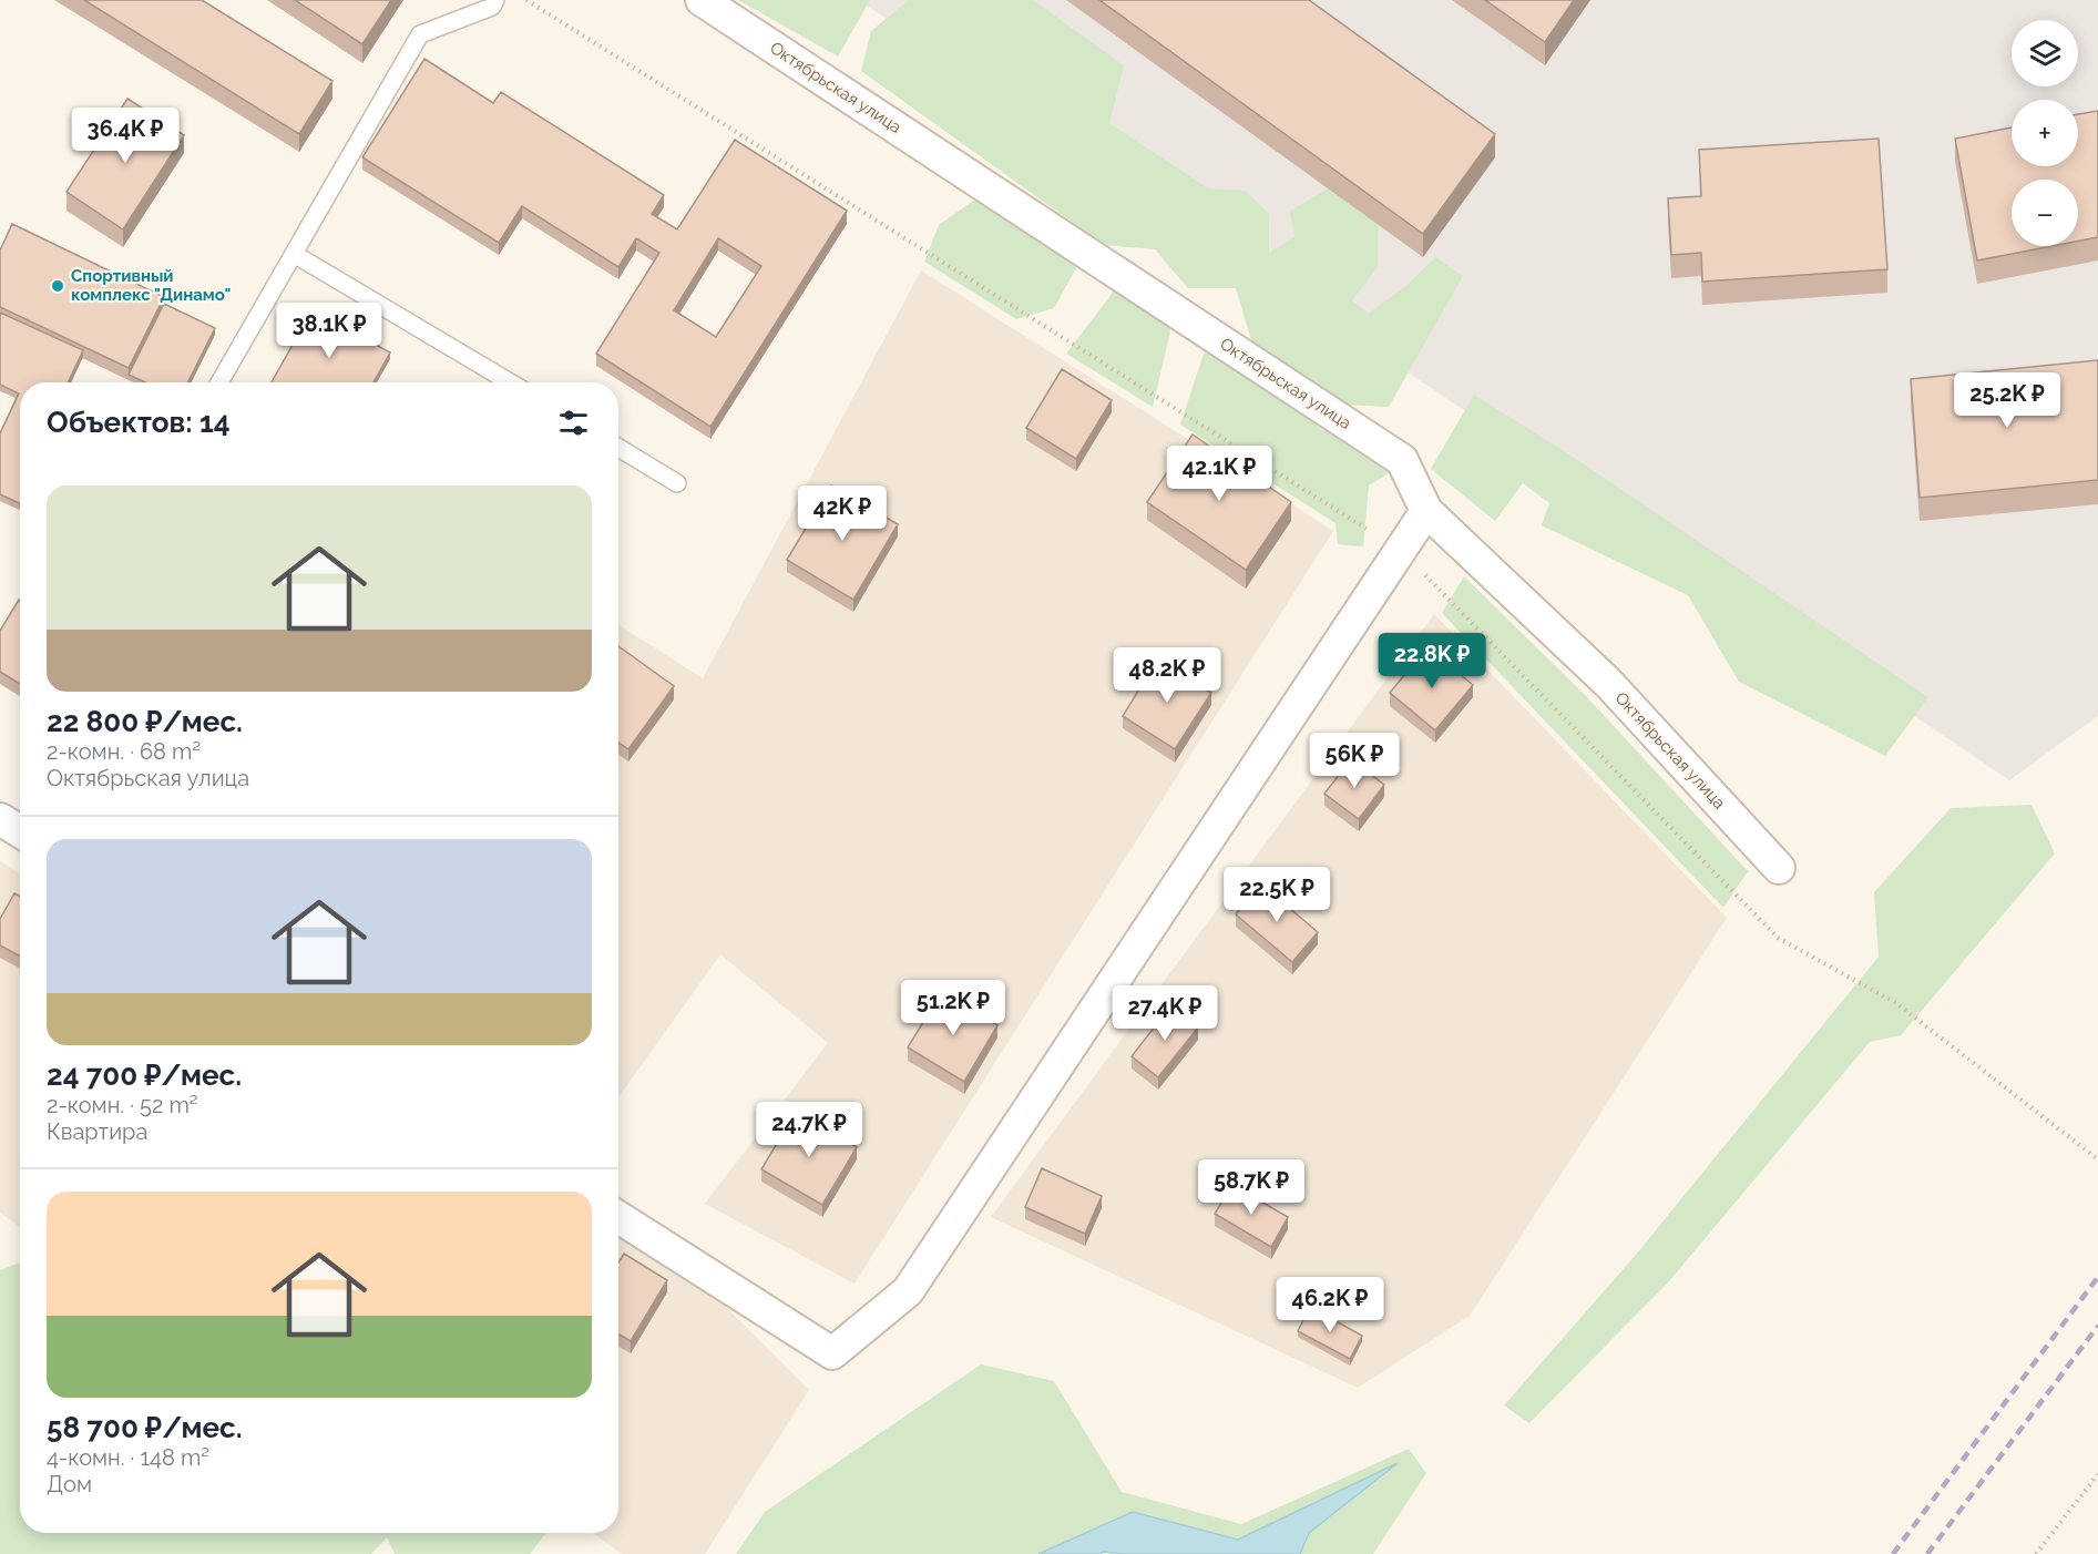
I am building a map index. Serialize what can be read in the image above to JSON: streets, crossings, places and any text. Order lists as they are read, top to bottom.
{
  "streets": {
    "street": ["Октябрьская улица"]
  },
  "places": ["Спортивный комплекс \"Динамо\""],
  "page": {
    "map_buttons": ["+", "−"],
    "price": [
      "36.4K ₽",
      "38.1K ₽",
      "25.2K ₽",
      "42.1K ₽",
      "42K ₽",
      "22.8K ₽",
      "48.2K ₽",
      "56K ₽",
      "22.5K ₽",
      "51.2K ₽",
      "27.4K ₽",
      "24.7K ₽",
      "58.7K ₽",
      "46.2K ₽"
    ],
    "heading": "Объектов: 14",
    "list": [
      {
        "name": "22 800 ₽/мес.",
        "note": "2-комн. · 68 m² · Октябрьская улица"
      },
      {
        "name": "24 700 ₽/мес.",
        "note": "2-комн. · 52 m² · Квартира"
      },
      {
        "name": "58 700 ₽/мес.",
        "note": "4-комн. · 148 m² · Дом"
      }
    ]
  }
}
